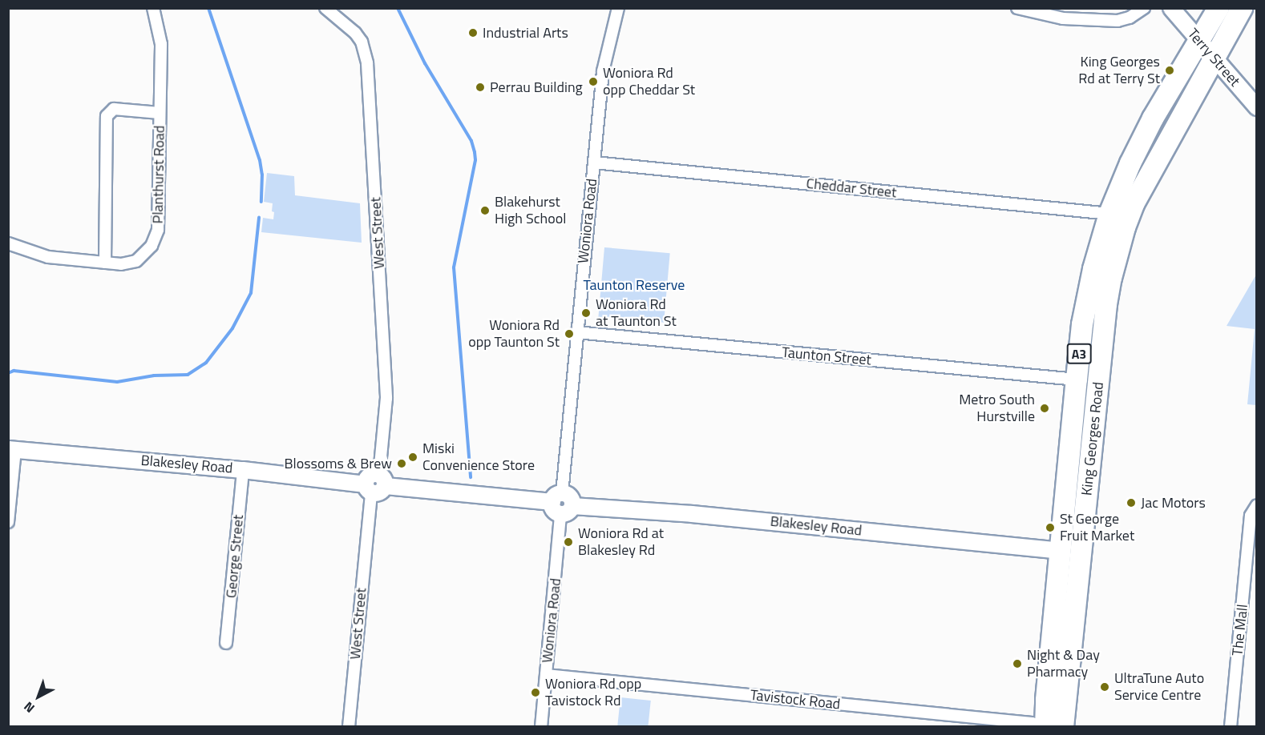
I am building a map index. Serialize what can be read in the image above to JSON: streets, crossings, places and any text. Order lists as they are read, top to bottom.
{
  "streets": {
    "highway": ["A3", "King Georges Road"],
    "street": [
      "Terry Street",
      "Planthurst Road",
      "Cheddar Street",
      "Woniora Road",
      "West Street",
      "Taunton Street",
      "Blakesley Road",
      "George Street",
      "The Mall",
      "Tavistock Road"
    ]
  },
  "crossings": [
    ["Terry Street", "King Georges Road"],
    ["Cheddar Street", "Woniora Road"],
    ["Cheddar Street", "King Georges Road"],
    ["Woniora Road", "Taunton Street"],
    ["Woniora Road", "Blakesley Road"],
    ["Woniora Road", "Tavistock Road"],
    ["West Street", "Blakesley Road"],
    ["Taunton Street", "King Georges Road"],
    ["King Georges Road", "Blakesley Road"],
    ["King Georges Road", "Tavistock Road"],
    ["Blakesley Road", "George Street"]
  ],
  "parks": ["Taunton Reserve"],
  "places": [
    "Industrial Arts",
    "King Georges Rd at Terry St",
    "Woniora Rd opp Cheddar St",
    "Perrau Building",
    "Blakehurst High School",
    "Woniora Rd at Taunton St",
    "Woniora Rd opp Taunton St",
    "Metro South Hurstville",
    "Miski Convenience Store",
    "Blossoms & Brew",
    "Jac Motors",
    "St George Fruit Market",
    "Woniora Rd at Blakesley Rd",
    "Night & Day Pharmacy",
    "UltraTune Auto Service Centre",
    "Woniora Rd opp Tavistock Rd"
  ],
  "north": "bottom left"
}
